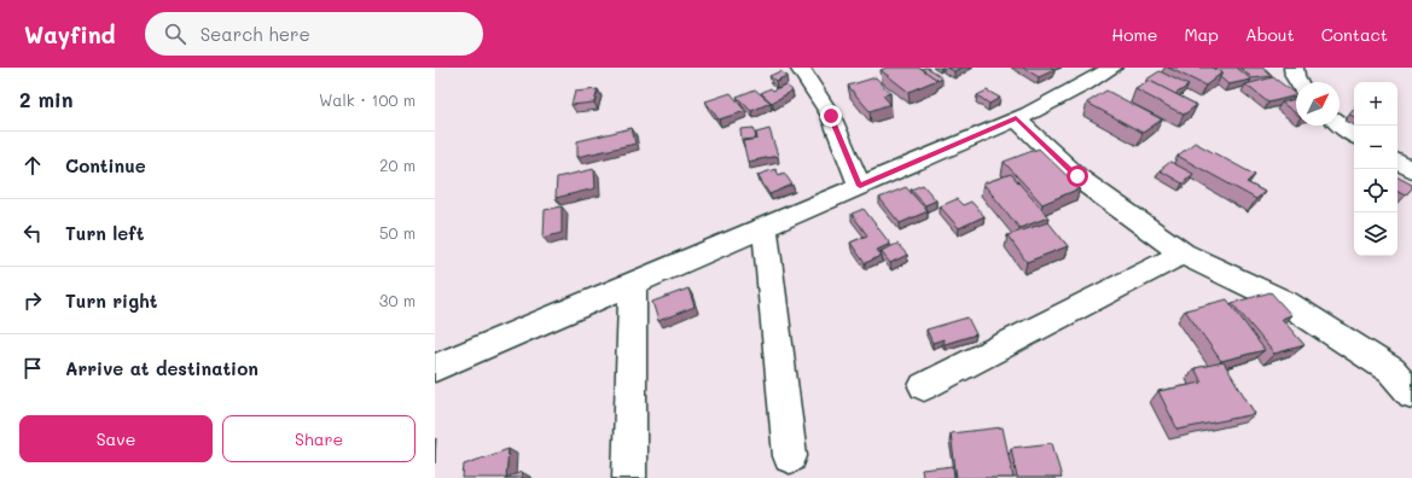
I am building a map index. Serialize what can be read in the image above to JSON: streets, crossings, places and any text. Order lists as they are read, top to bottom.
{
  "north": "top right",
  "page": {
    "header": "Wayfind",
    "search": "Search here",
    "nav": [
      "Home",
      "Map",
      "About",
      "Contact"
    ],
    "heading": ["2 min", "Walk · 100 m"],
    "map_buttons": ["+", "−"],
    "list": [
      ["Continue", "20 m"],
      ["Turn left", "50 m"],
      ["Turn right", "30 m"],
      "Arrive at destination"
    ],
    "buttons": ["Save", "Share"]
  }
}
